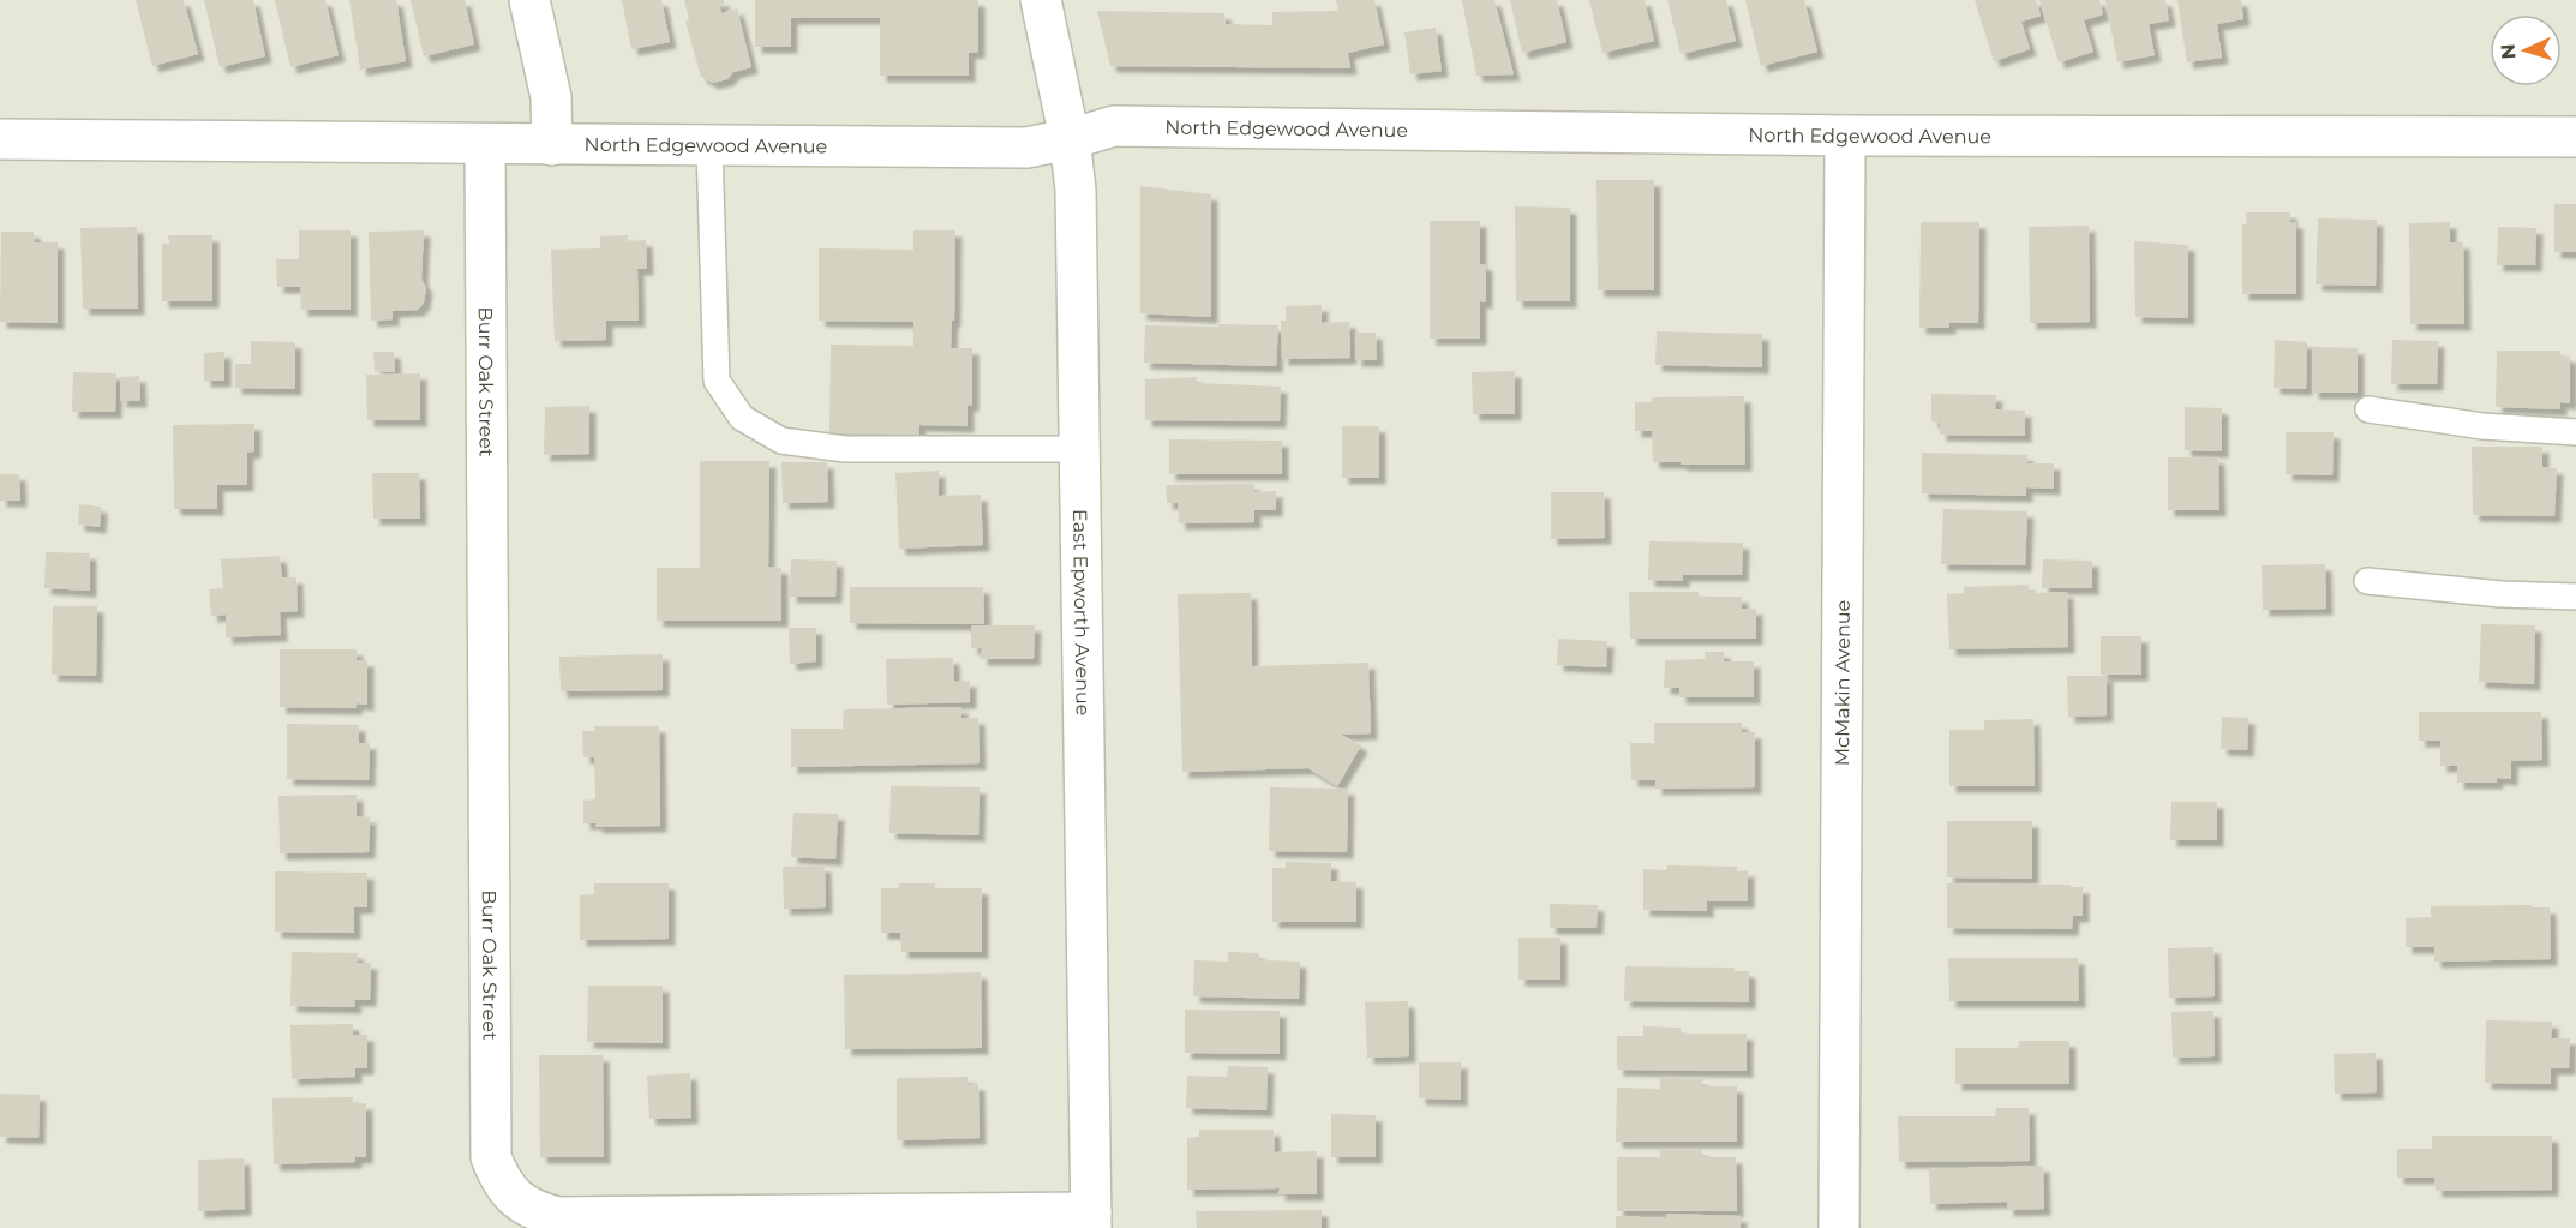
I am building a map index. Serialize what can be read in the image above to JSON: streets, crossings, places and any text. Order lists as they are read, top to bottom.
{
  "streets": {
    "street": [
      "North Edgewood Avenue",
      "Burr Oak Street",
      "East Epworth Avenue",
      "McMakin Avenue"
    ]
  },
  "crossings": [
    ["North Edgewood Avenue", "Burr Oak Street"],
    ["North Edgewood Avenue", "East Epworth Avenue"],
    ["North Edgewood Avenue", "McMakin Avenue"],
    ["Burr Oak Street", "East Epworth Avenue"]
  ],
  "north": "left"
}
